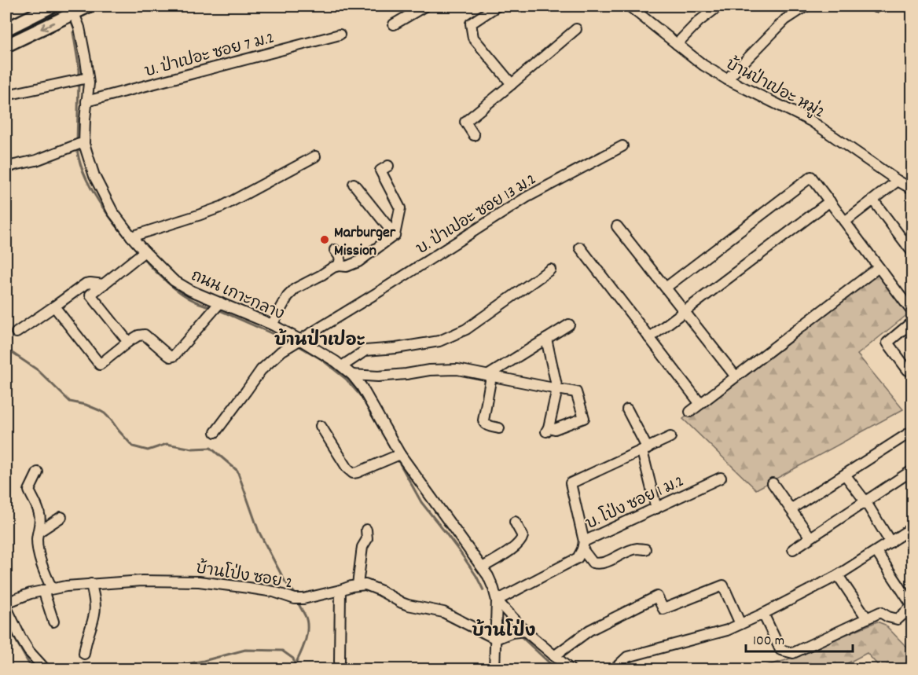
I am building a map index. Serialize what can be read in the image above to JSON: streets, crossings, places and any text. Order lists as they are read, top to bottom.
{
  "streets": {
    "street": [
      "บ. ป่าเปอะ ซอย 7 ม.2",
      "บ้านป่าเปอะ หมู่2",
      "บ. ป่าเปอะ ซอย 13 ม.2",
      "ถนน เกาะกลาง",
      "บ. โป่ง ซอย 1 ม.2",
      "บ้านโป่ง ซอย 2"
    ]
  },
  "crossings": [
    ["บ. ป่าเปอะ ซอย 7 ม.2", "ถนน เกาะกลาง"],
    ["บ. ป่าเปอะ ซอย 13 ม.2", "ถนน เกาะกลาง"],
    ["ถนน เกาะกลาง", "บ. โป่ง ซอย 1 ม.2"]
  ],
  "districts": ["บ้านป่าเปอะ", "บ้านโป่ง"],
  "places": ["Marburger Mission"],
  "scale_bar": "100 m"
}
